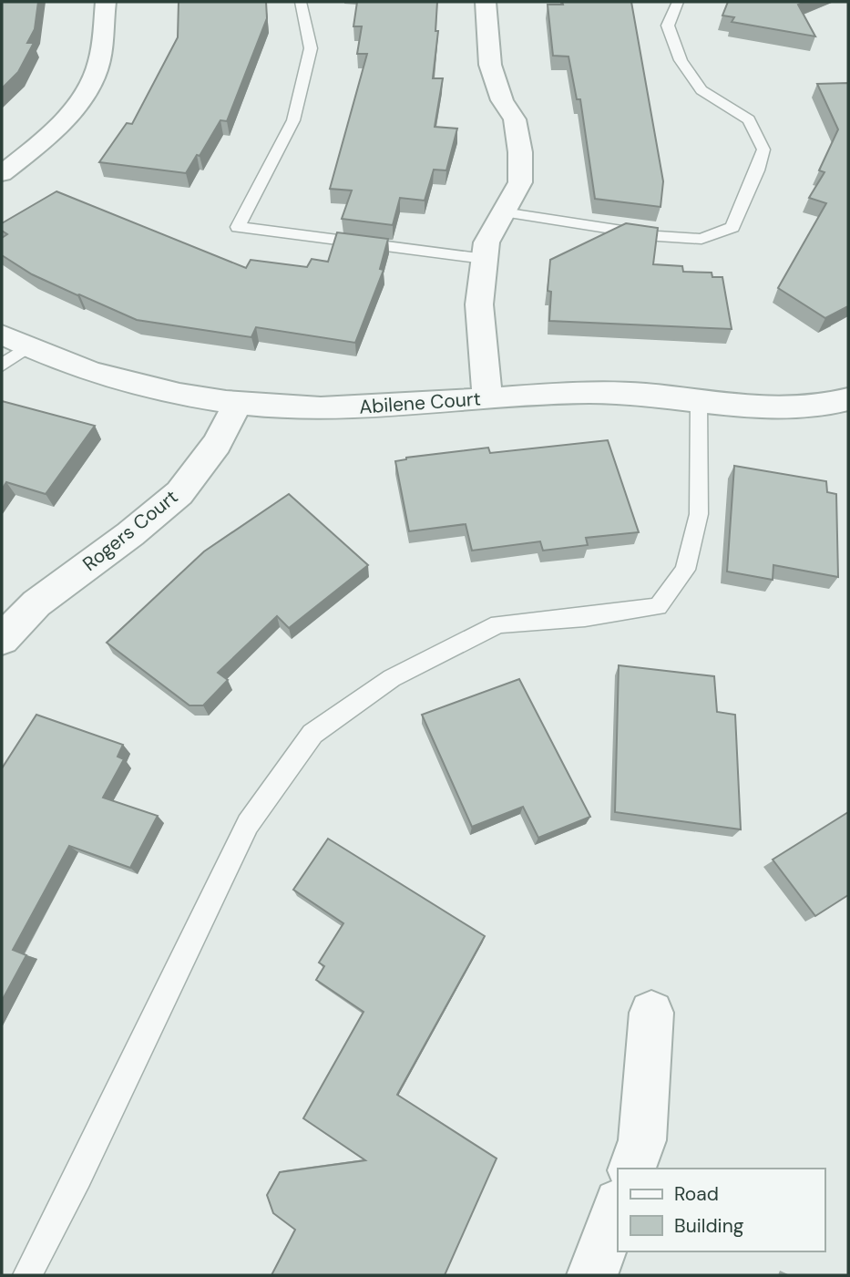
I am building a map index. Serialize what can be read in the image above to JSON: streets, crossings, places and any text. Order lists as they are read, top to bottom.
{
  "streets": {
    "street": ["Abilene Court", "Rogers Court"]
  },
  "crossings": [
    ["Abilene Court", "Rogers Court"]
  ],
  "legend": ["Road", "Building"]
}
